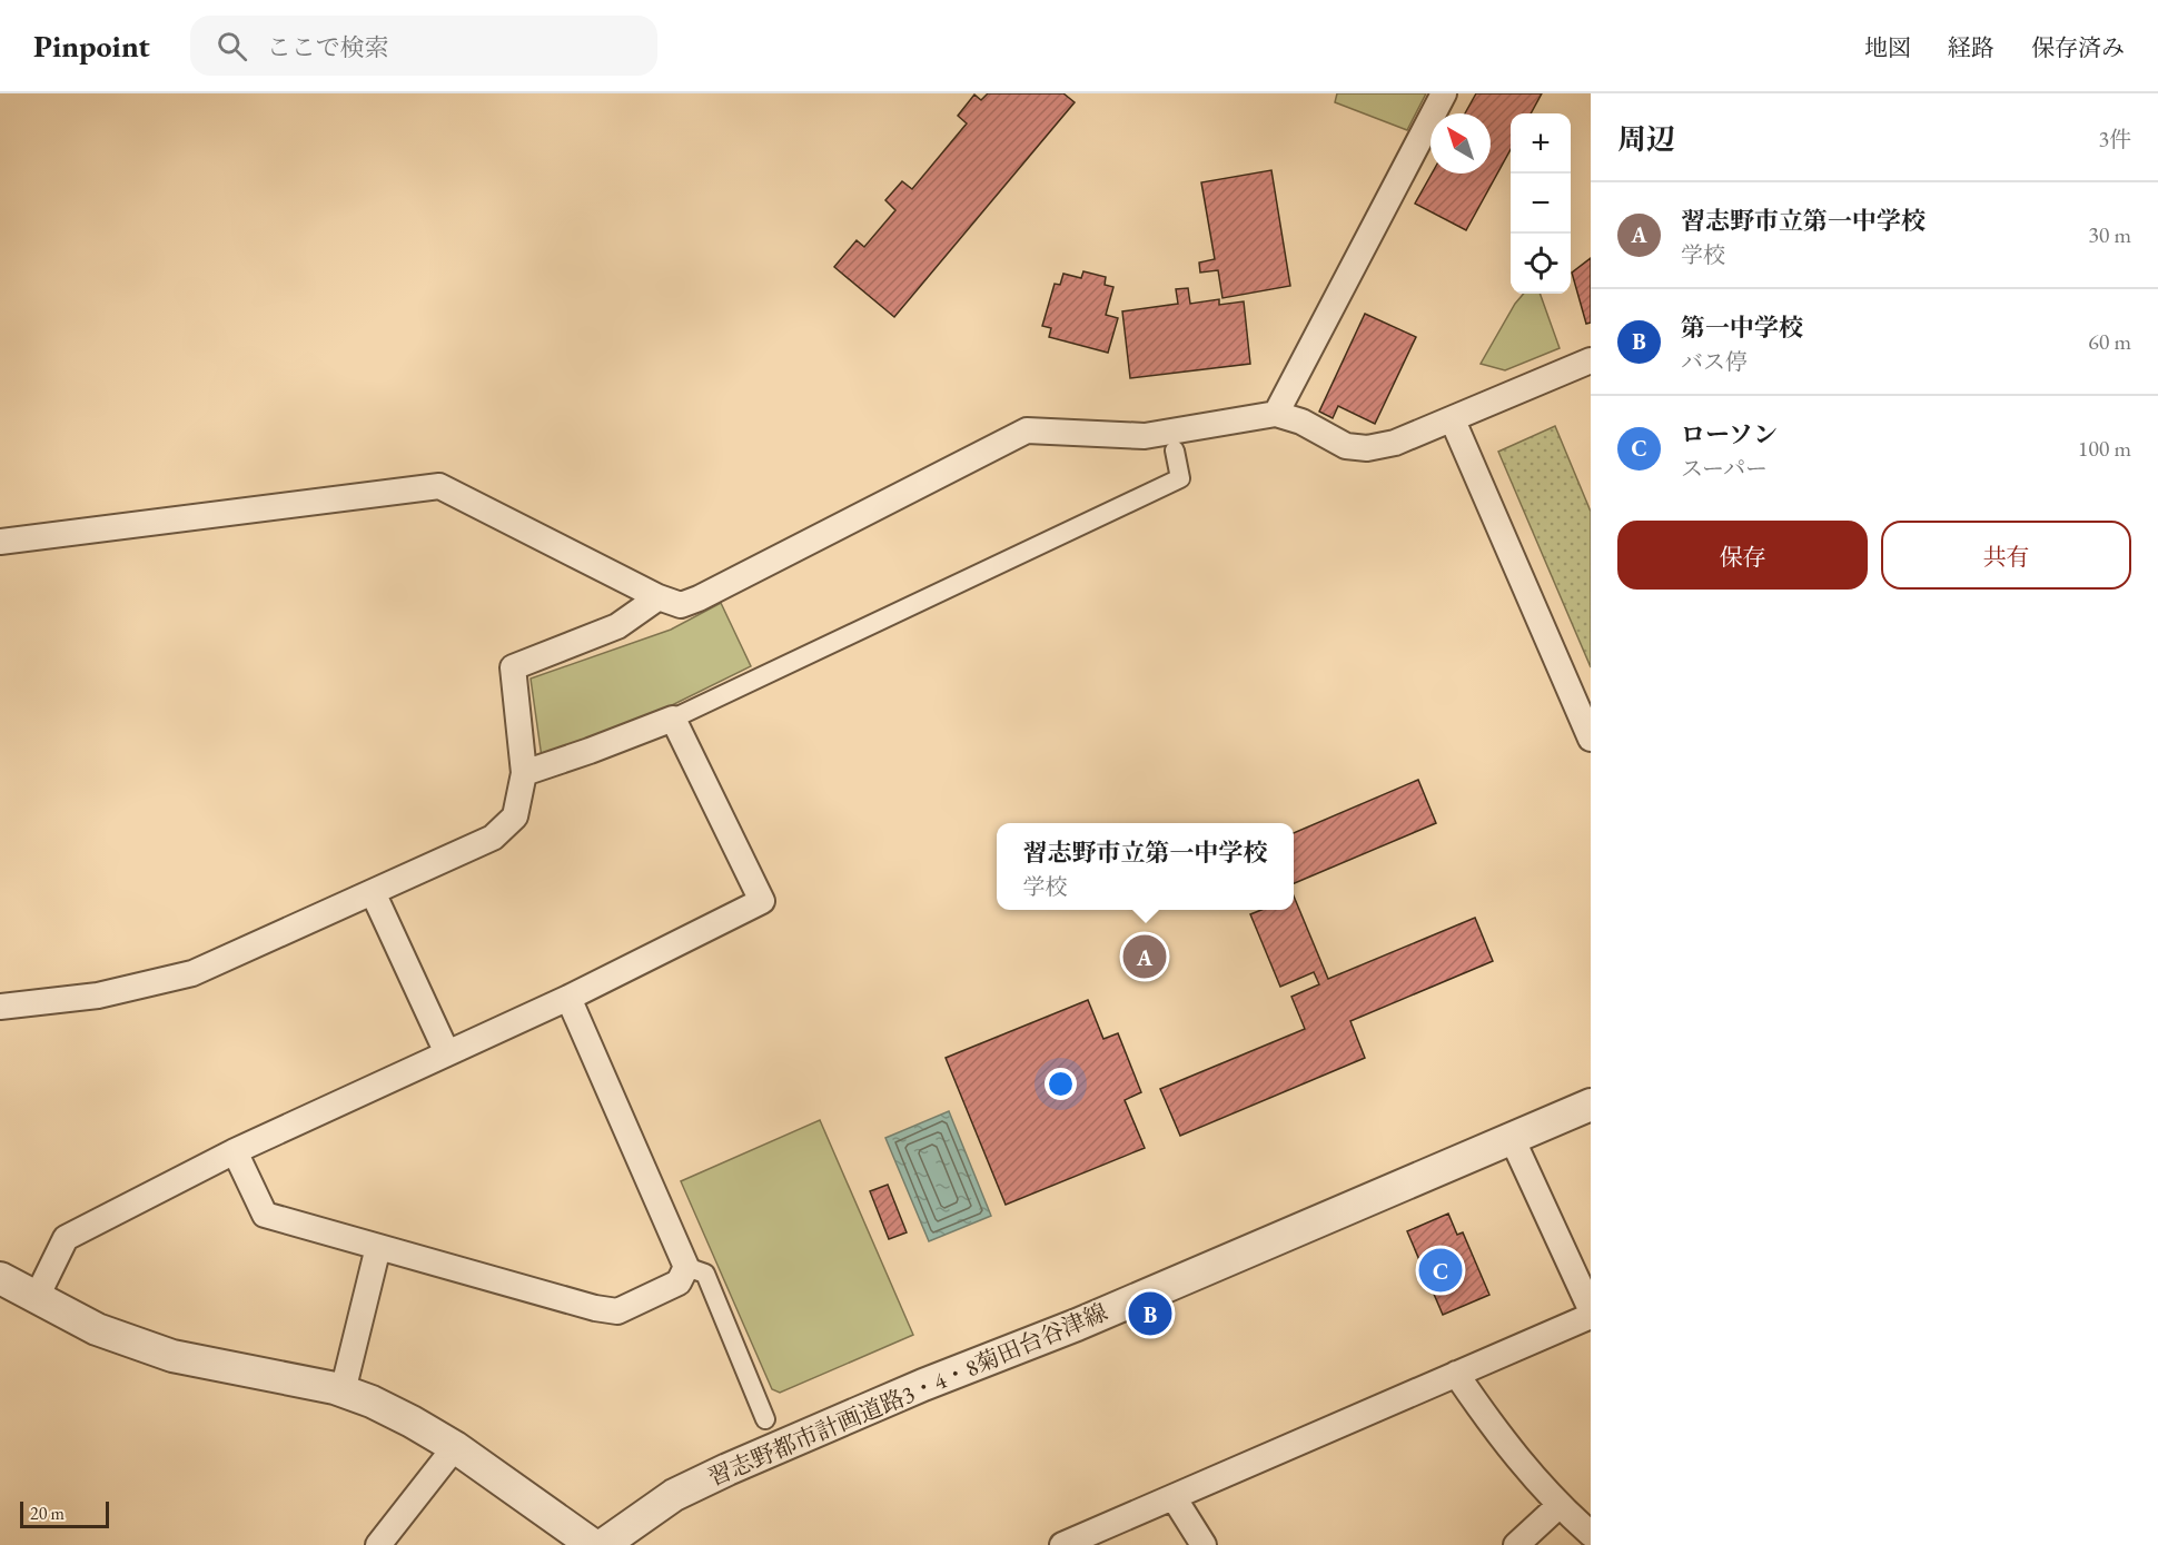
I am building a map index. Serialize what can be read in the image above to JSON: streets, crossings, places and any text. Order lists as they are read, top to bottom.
{
  "streets": {
    "street": ["習志野都市計画道路3・4・8菊田台谷津線"]
  },
  "scale_bar": "20 m",
  "north": "top left",
  "page": {
    "header": "Pinpoint",
    "search": "ここで検索",
    "nav": ["地図", "経路", "保存済み"],
    "heading": ["周辺", "3件"],
    "map_buttons": ["+", "−"],
    "list": [
      {
        "mark": "A",
        "name": "習志野市立第一中学校",
        "note": "学校",
        "value": "30 m"
      },
      {
        "mark": "B",
        "name": "第一中学校",
        "note": "バス停",
        "value": "60 m"
      },
      {
        "mark": "C",
        "name": "ローソン",
        "note": "スーパー",
        "value": "100 m"
      }
    ],
    "buttons": ["保存", "共有"],
    "popup": ["習志野市立第一中学校", "学校"],
    "pins": ["A", "C", "B"],
    "scale": "20 m"
  }
}
